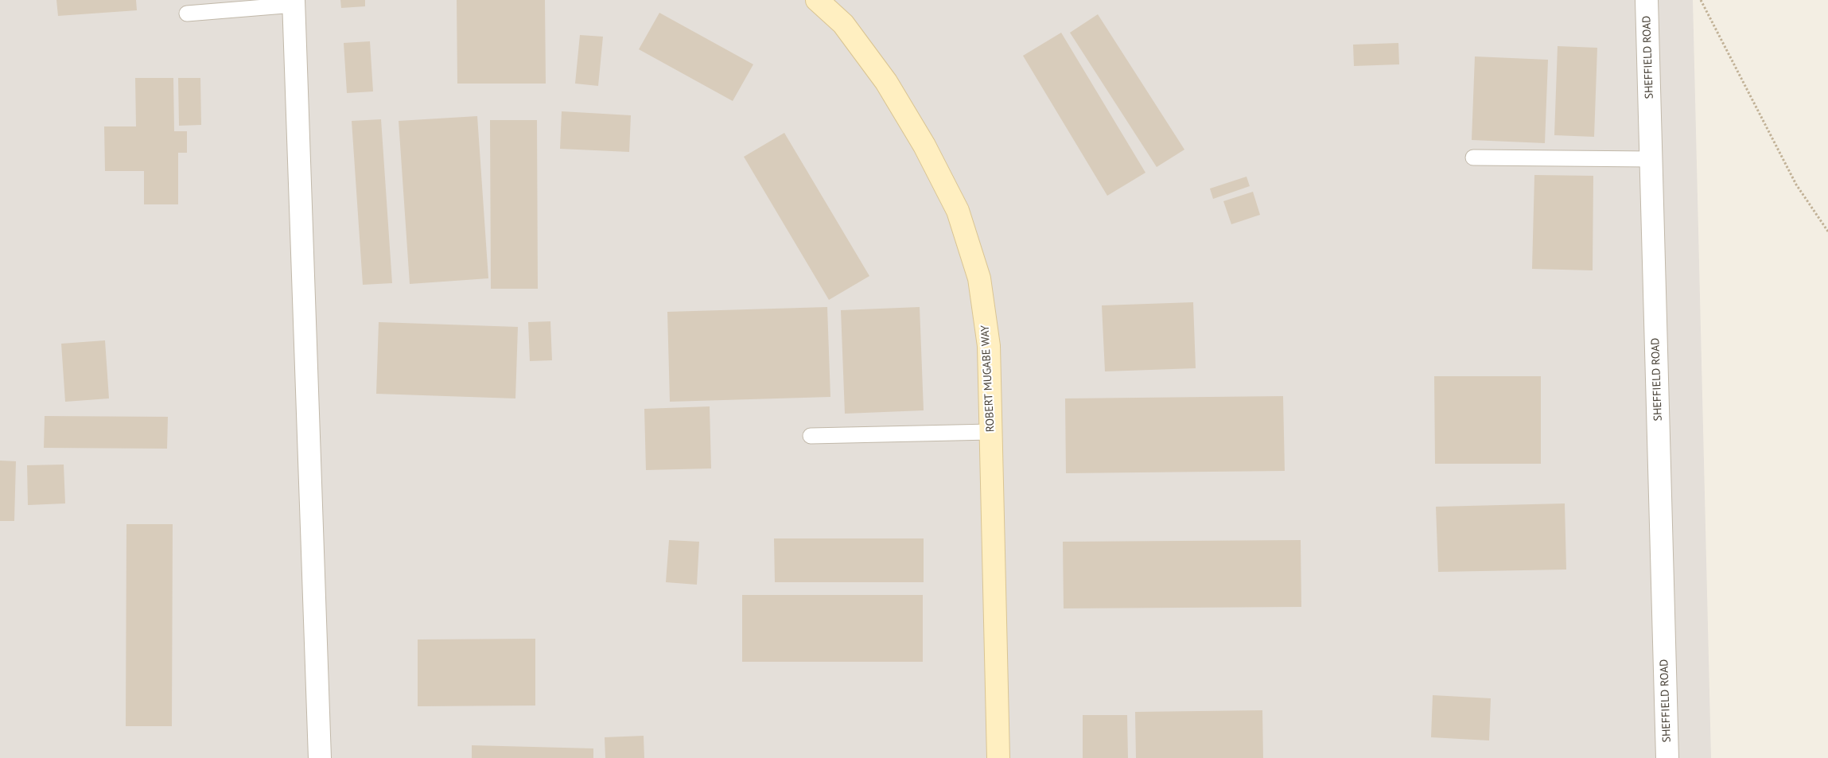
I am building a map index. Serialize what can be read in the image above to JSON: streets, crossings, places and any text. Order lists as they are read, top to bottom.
{
  "streets": {
    "street": ["SHEFFIELD ROAD", "ROBERT MUGABE WAY"]
  }
}
